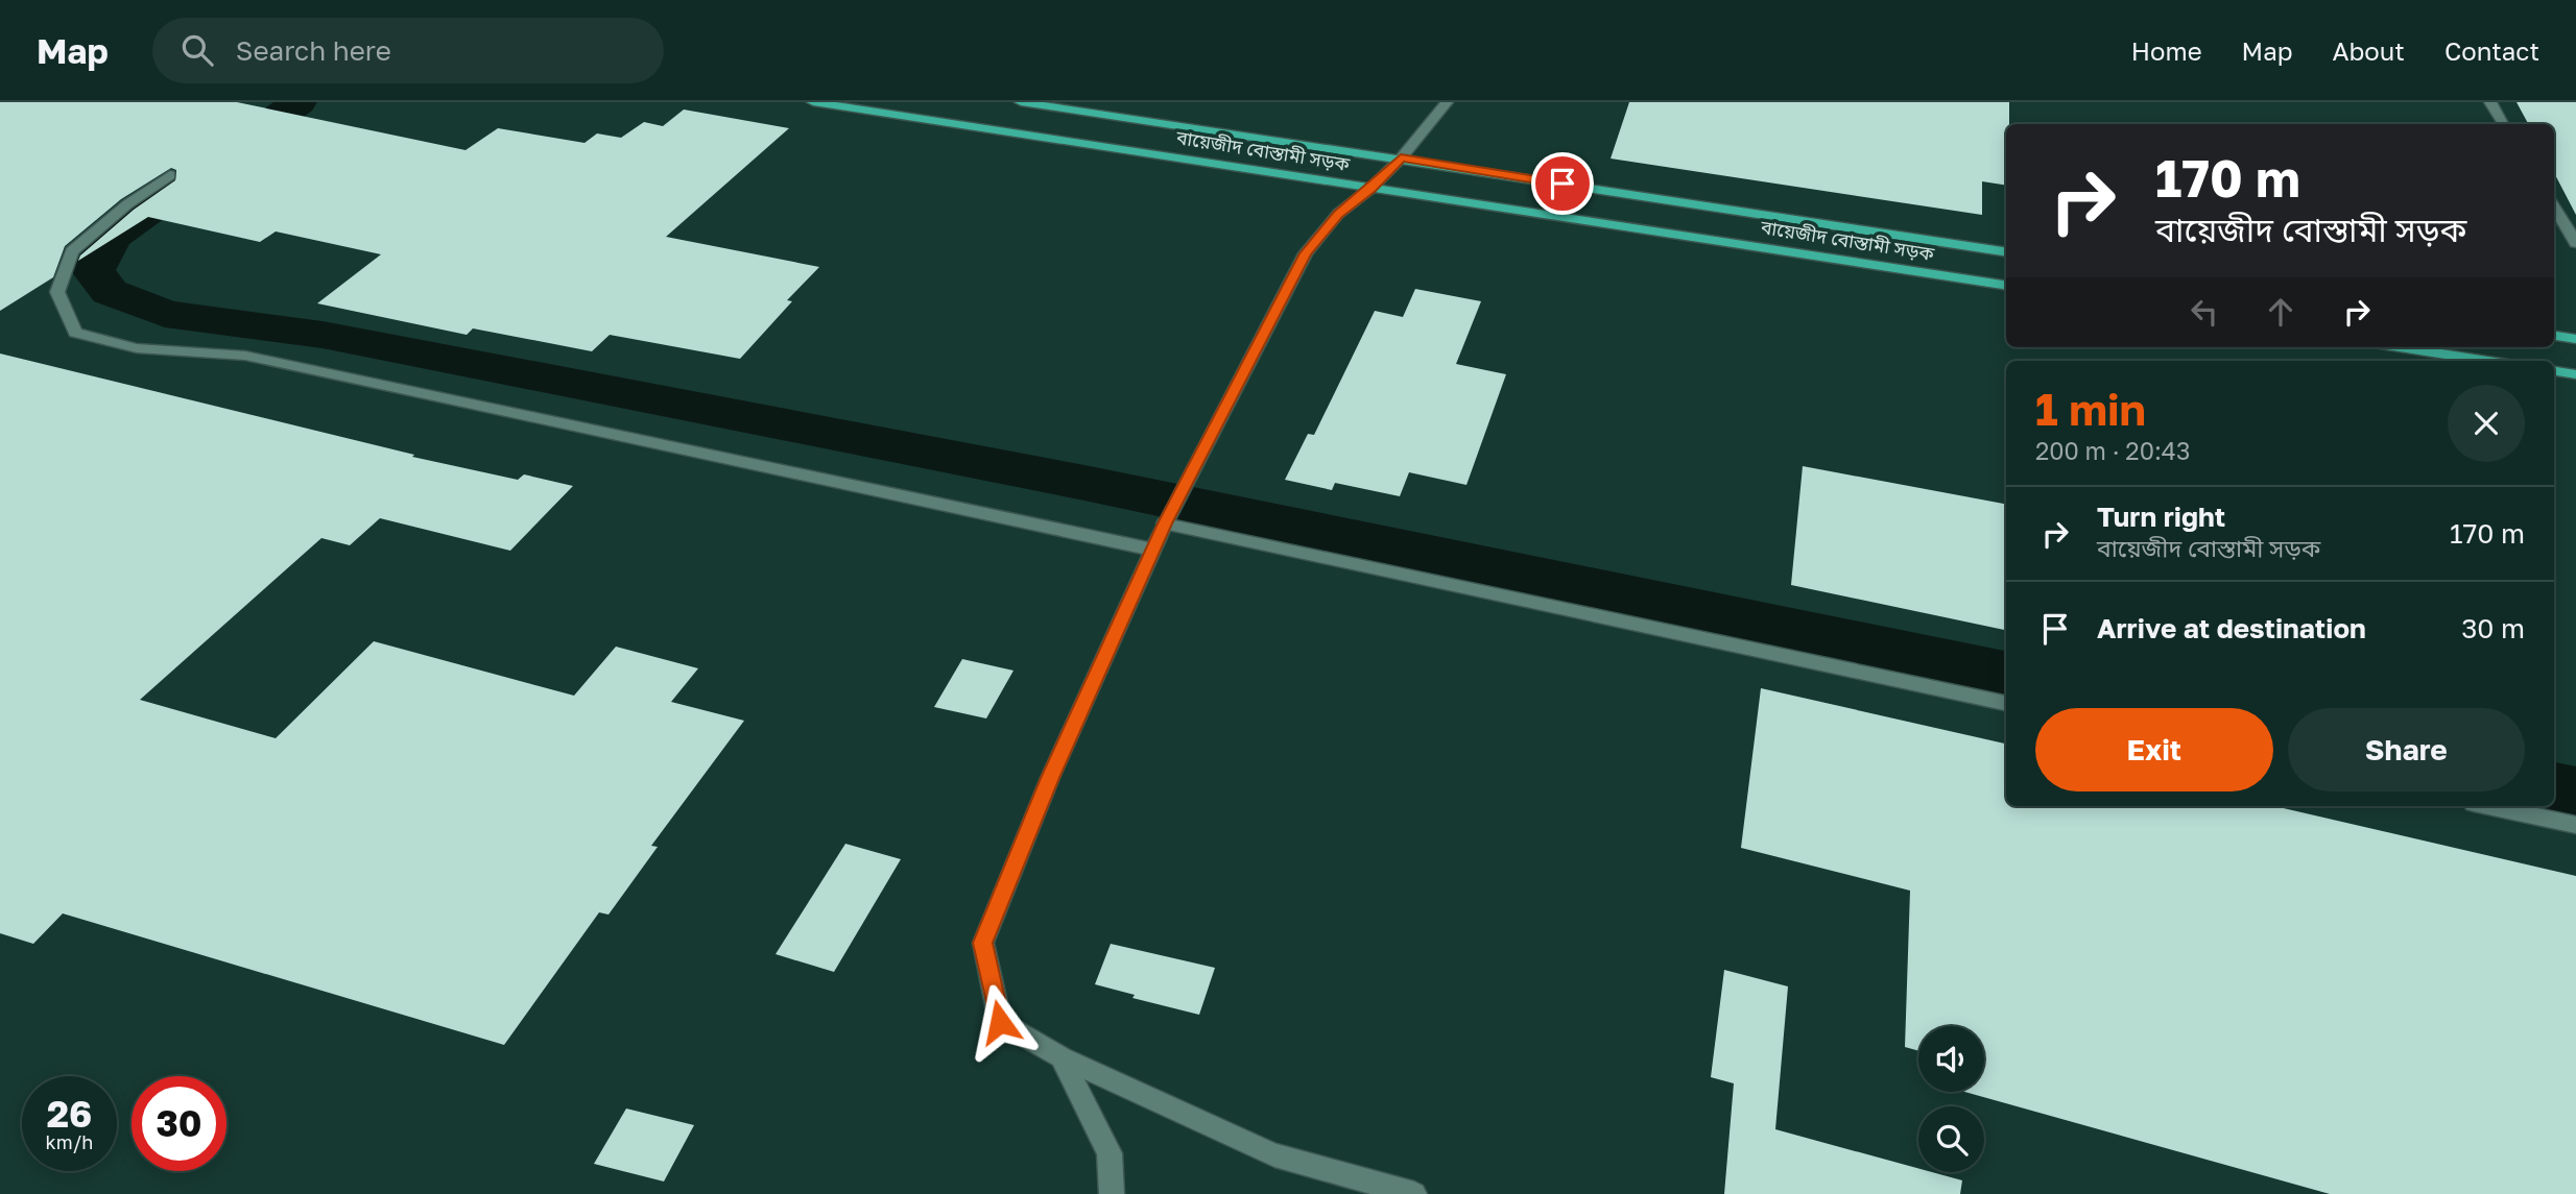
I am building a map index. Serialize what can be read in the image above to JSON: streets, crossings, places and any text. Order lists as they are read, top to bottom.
{
  "streets": {
    "main road": ["বায়েজীদ বোস্তামী সড়ক"]
  },
  "page": {
    "header": "Map",
    "search": "Search here",
    "nav": [
      "Home",
      "Map",
      "About",
      "Contact"
    ],
    "turn": ["170 m", "বায়েজীদ বোস্তামী সড়ক"],
    "heading": ["1 min", "200 m · 20:43"],
    "list": [
      {
        "name": "Turn right",
        "note": "বায়েজীদ বোস্তামী সড়ক",
        "value": "170 m"
      },
      {
        "name": "Arrive at destination",
        "value": "30 m"
      }
    ],
    "buttons": ["Exit", "Share"],
    "speed": "26 km/h",
    "limit": "30"
  }
}
